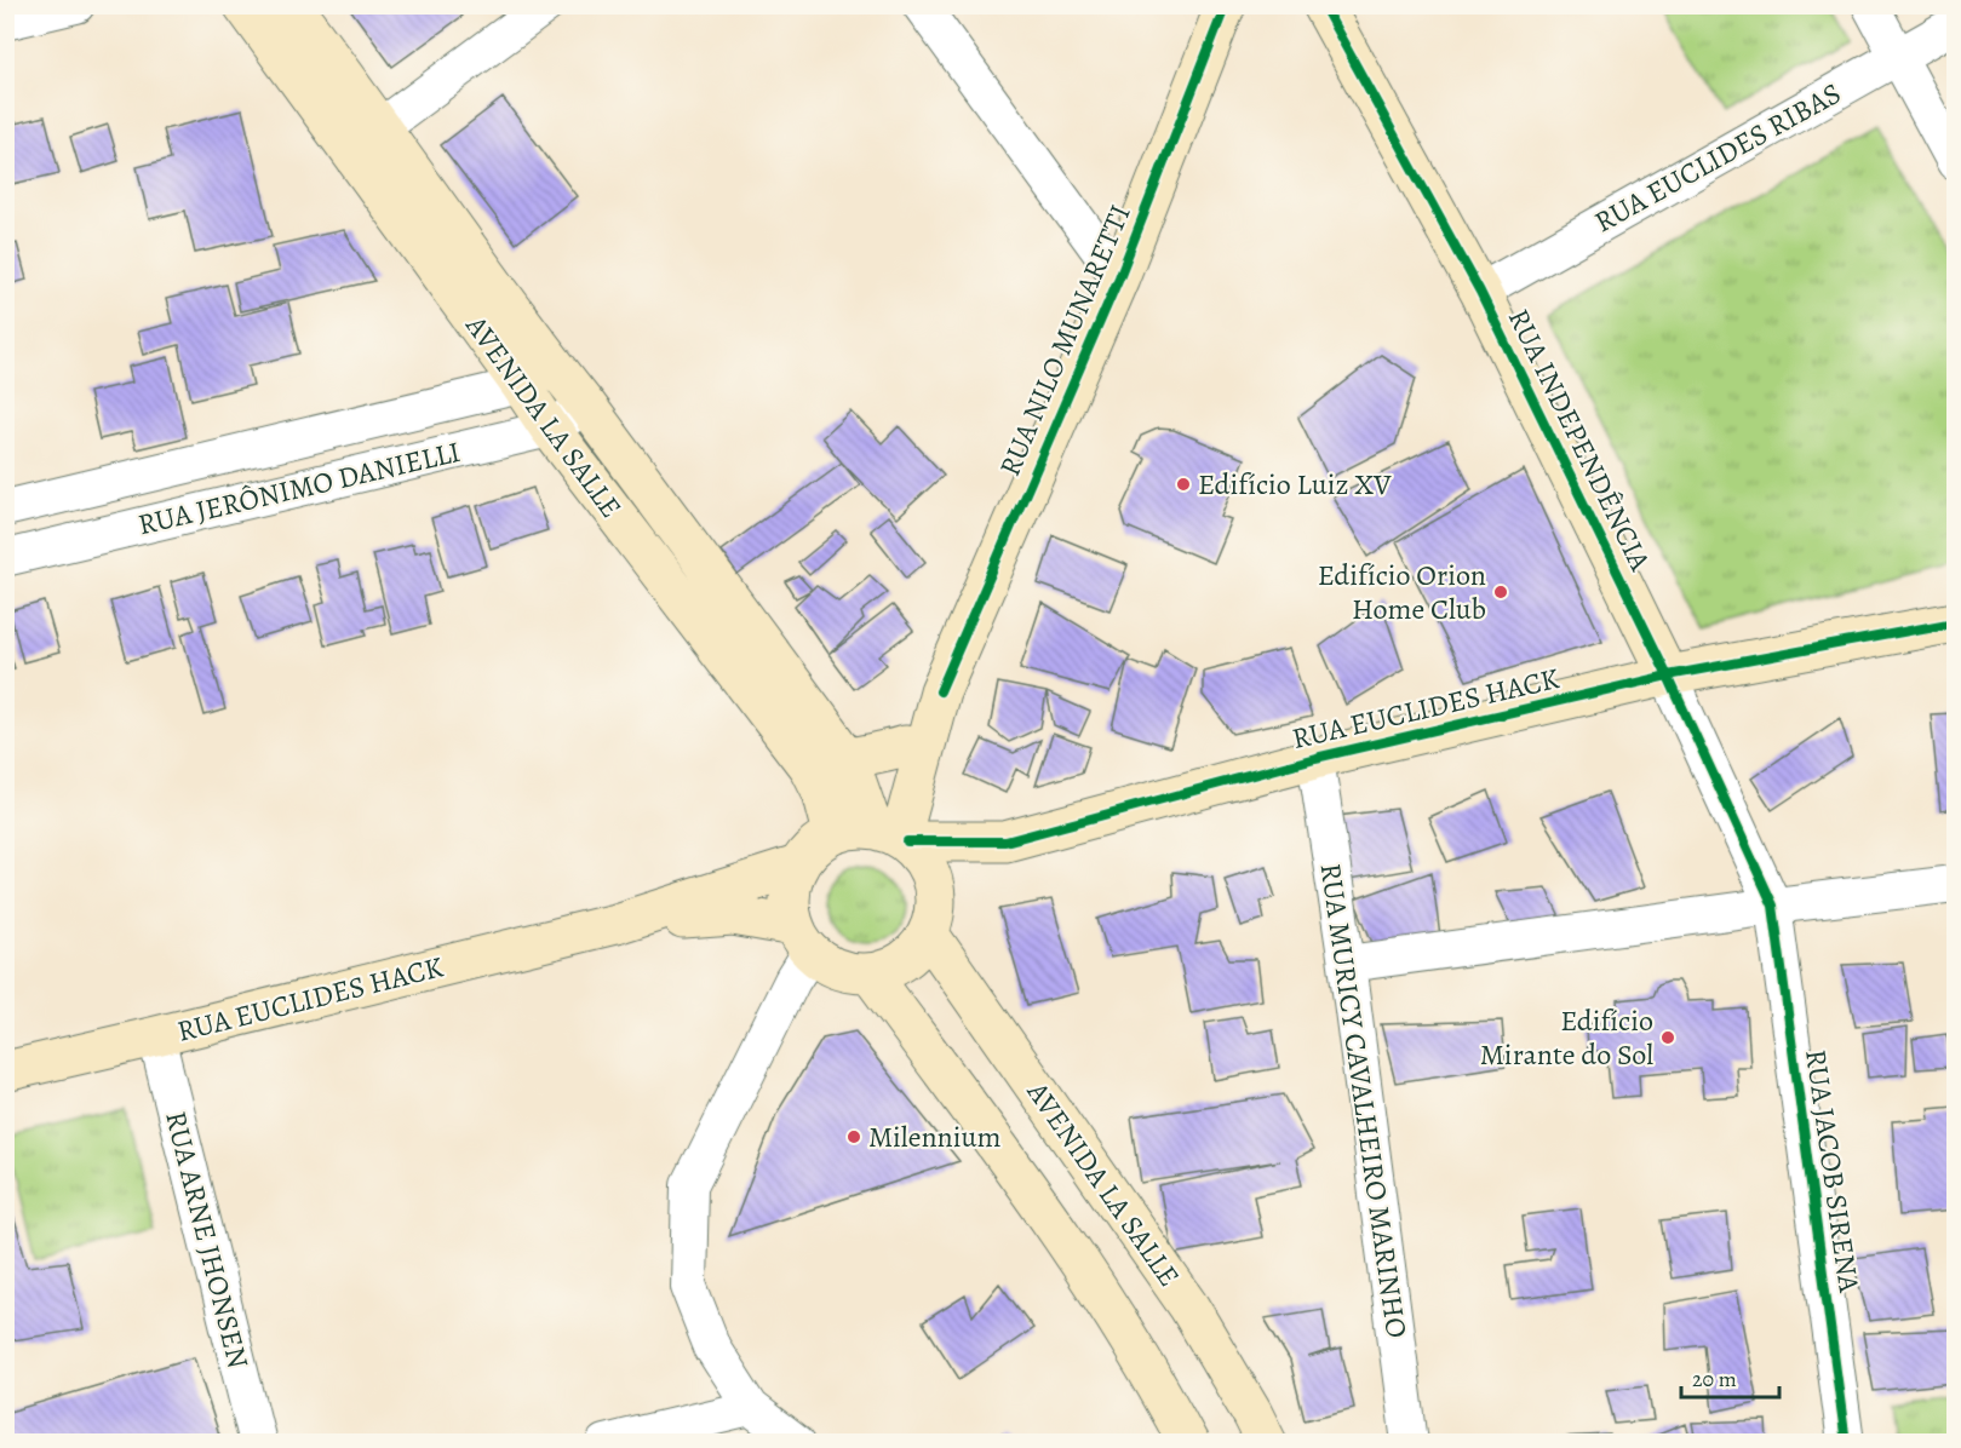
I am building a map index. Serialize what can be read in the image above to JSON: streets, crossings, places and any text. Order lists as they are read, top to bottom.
{
  "streets": {
    "main road": [
      "RUA NILO MUNARETTI",
      "AVENIDA LA SALLE",
      "RUA INDEPENDÊNCIA",
      "RUA EUCLIDES HACK"
    ],
    "street": [
      "RUA EUCLIDES RIBAS",
      "RUA JERÔNIMO DANIELLI",
      "RUA MURICY CAVALHEIRO MARINHO",
      "RUA JACOB SIRENA",
      "RUA ARNE JHONSEN"
    ]
  },
  "crossings": [
    ["RUA EUCLIDES RIBAS", "RUA INDEPENDÊNCIA"],
    ["RUA NILO MUNARETTI", "AVENIDA LA SALLE"],
    ["RUA NILO MUNARETTI", "RUA EUCLIDES HACK"],
    ["AVENIDA LA SALLE", "RUA JERÔNIMO DANIELLI"],
    ["AVENIDA LA SALLE", "RUA EUCLIDES HACK"],
    ["RUA INDEPENDÊNCIA", "RUA EUCLIDES HACK"],
    ["RUA INDEPENDÊNCIA", "RUA JACOB SIRENA"],
    ["RUA EUCLIDES HACK", "RUA MURICY CAVALHEIRO MARINHO"],
    ["RUA EUCLIDES HACK", "RUA ARNE JHONSEN"]
  ],
  "places": [
    "Edifício Luiz XV",
    "Edifício Orion Home Club",
    "Edifício Mirante do Sol",
    "Milennium"
  ],
  "scale_bar": "20 m"
}
